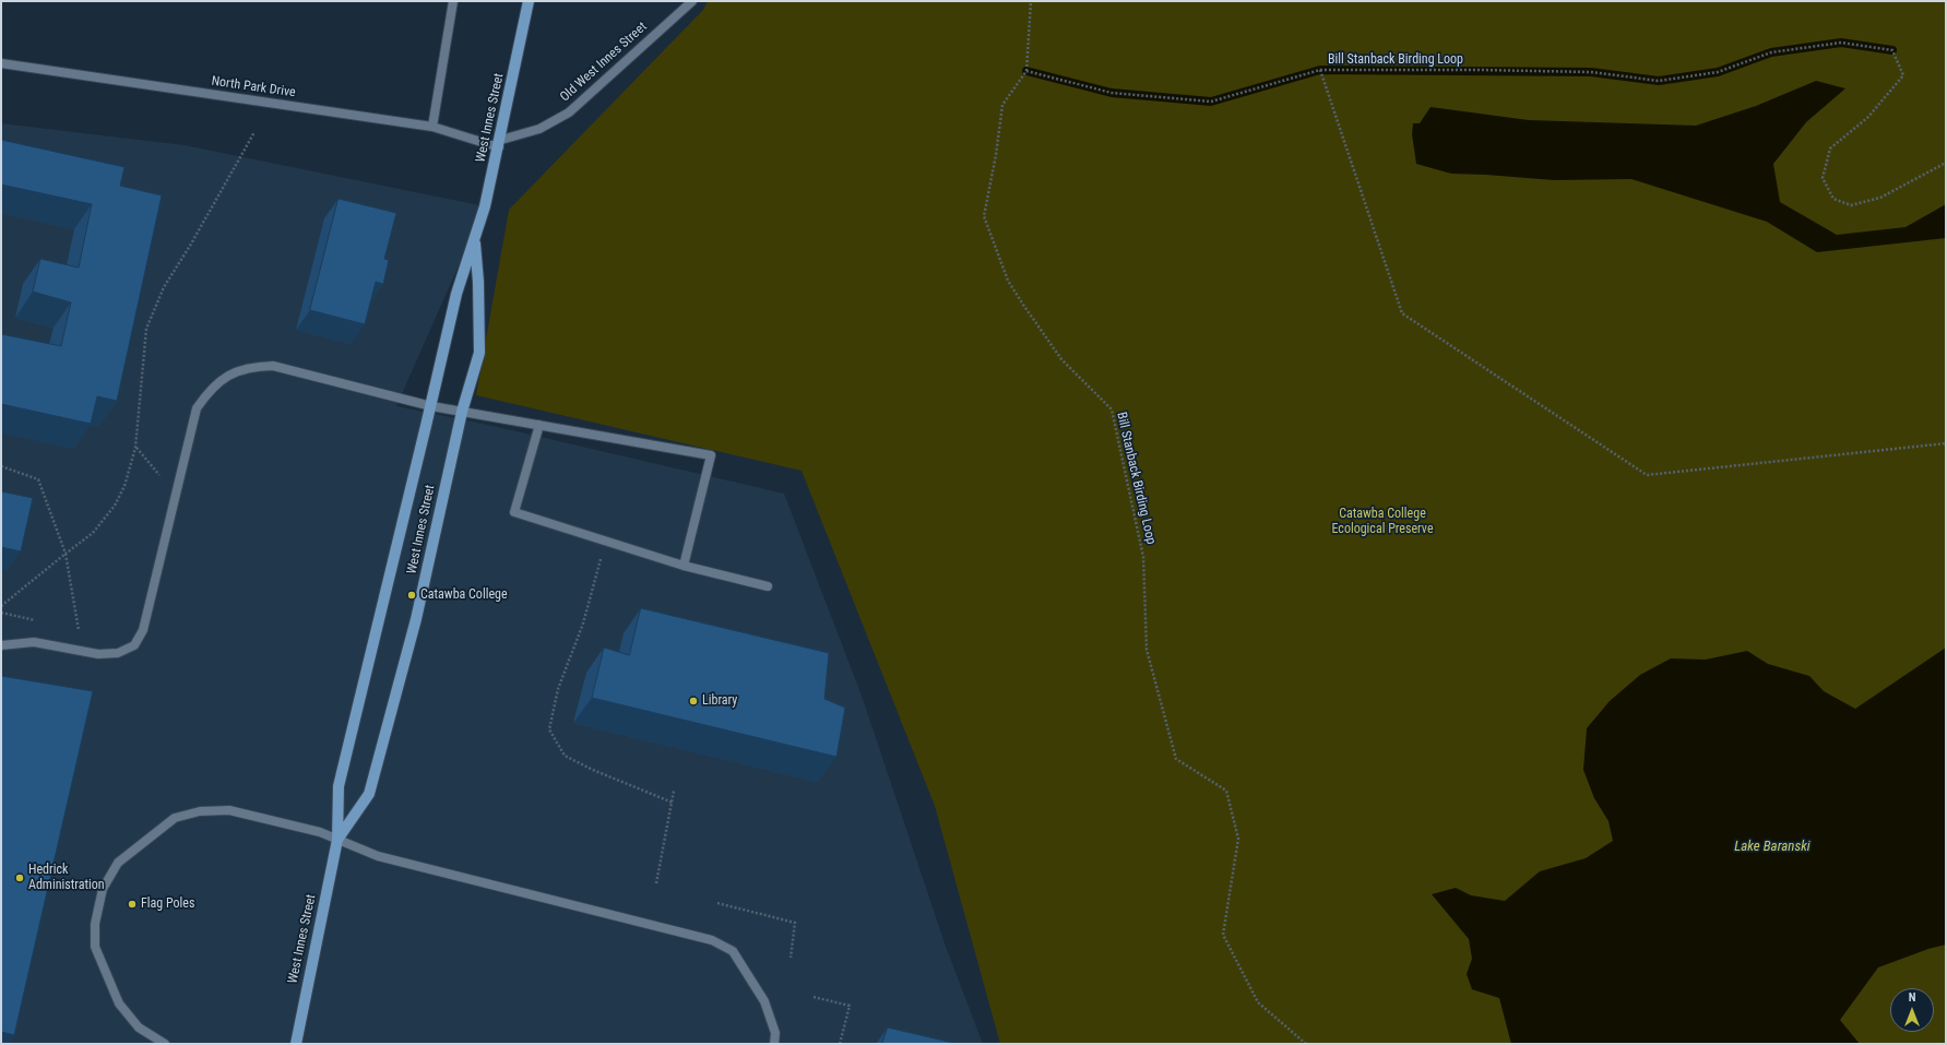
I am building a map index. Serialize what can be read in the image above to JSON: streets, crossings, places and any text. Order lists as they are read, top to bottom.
{
  "streets": {
    "main road": ["West Innes Street"],
    "street": ["Old West Innes Street", "North Park Drive"],
    "path": ["Bill Stanback Birding Loop"]
  },
  "crossings": [
    ["Old West Innes Street", "North Park Drive"],
    ["Old West Innes Street", "West Innes Street"],
    ["North Park Drive", "West Innes Street"]
  ],
  "water": ["Lake Baranski"],
  "parks": ["Catawba College Ecological Preserve"],
  "places": [
    "Catawba College",
    "Library",
    "Hedrick Administration",
    "Flag Poles"
  ],
  "north": "top"
}
